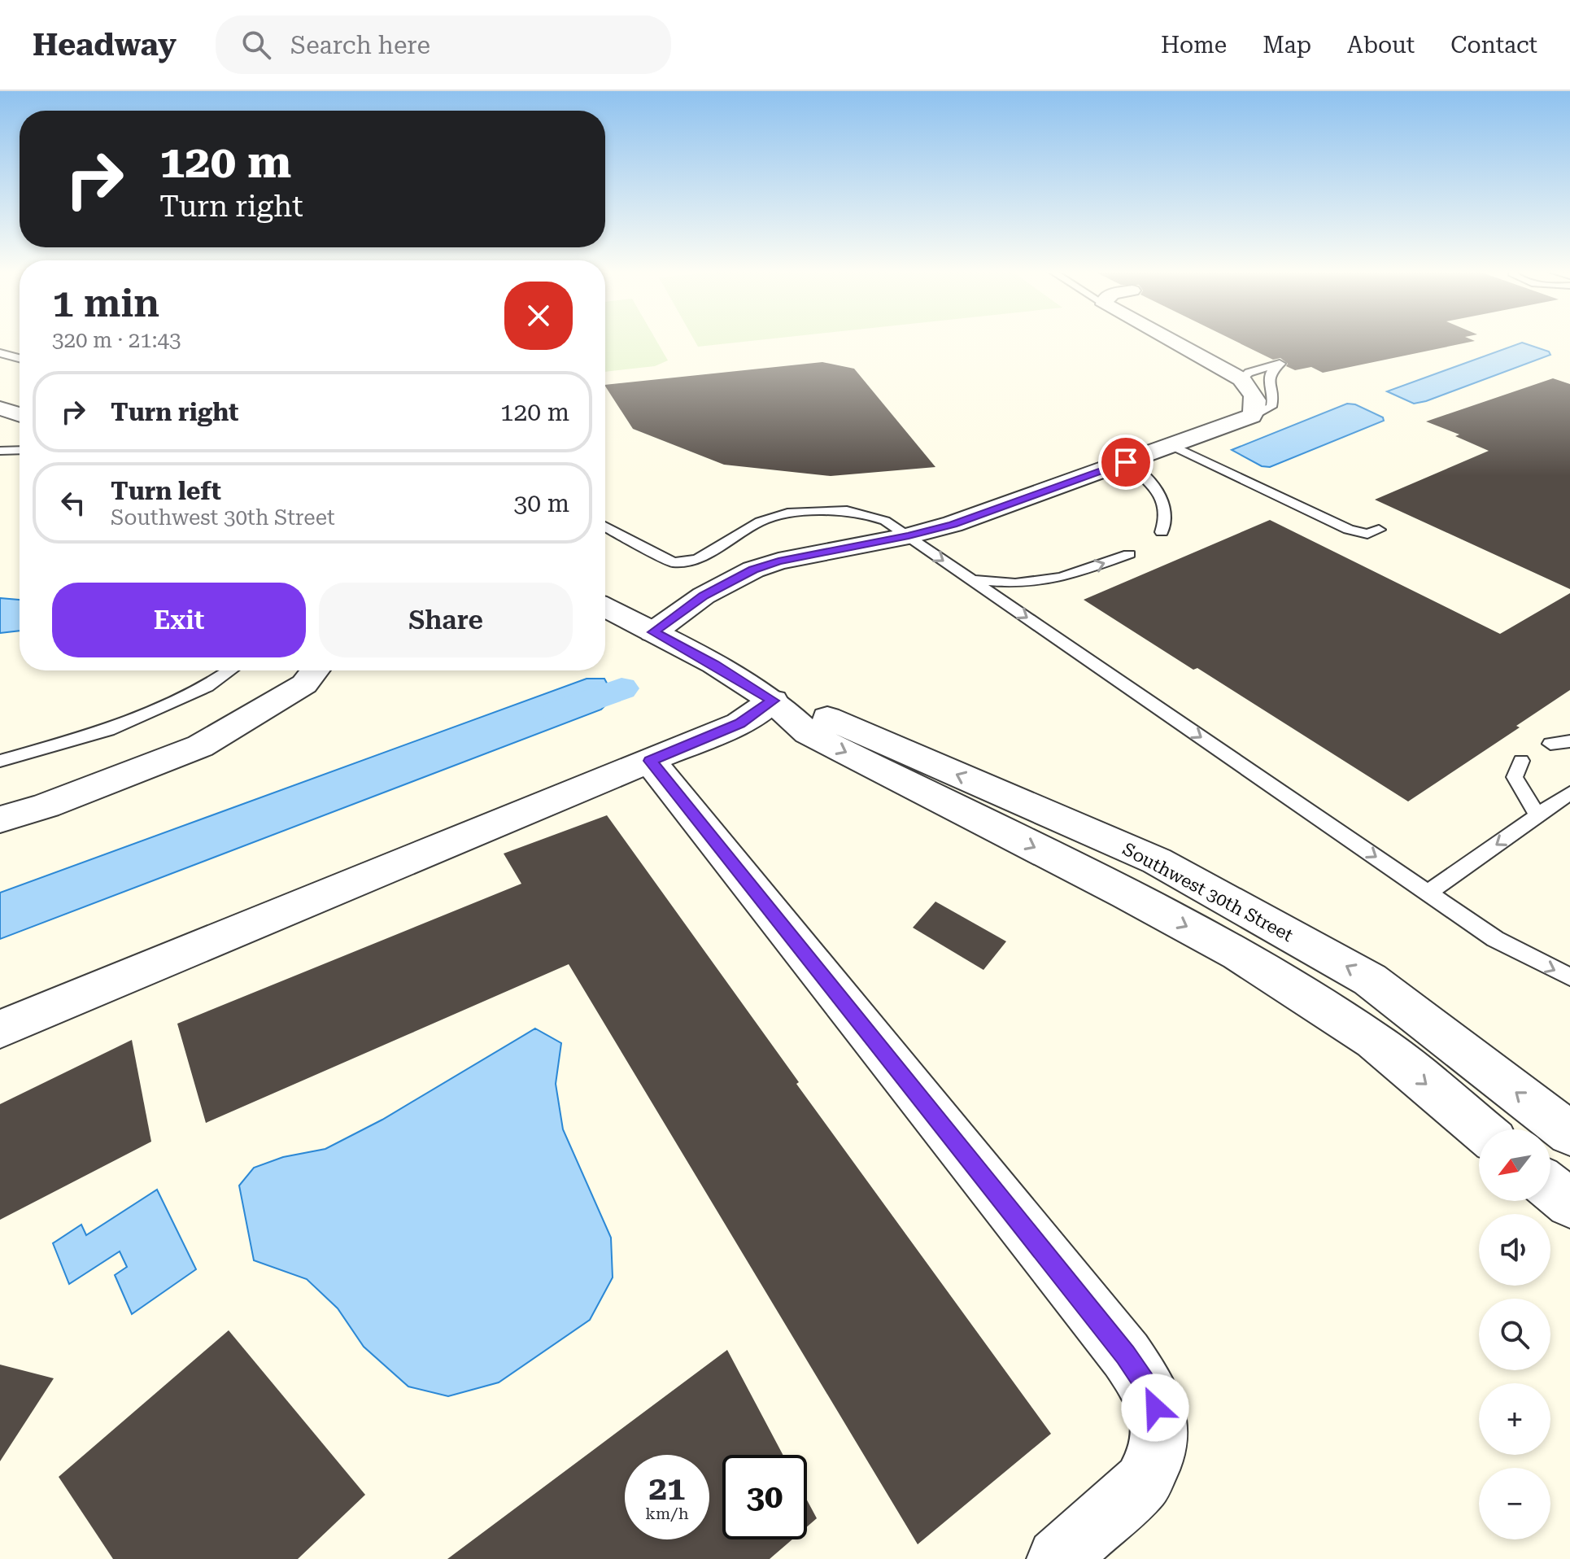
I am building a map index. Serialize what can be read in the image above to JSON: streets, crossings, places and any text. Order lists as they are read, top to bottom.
{
  "streets": {
    "street": ["Southwest 30th Street"]
  },
  "north": "bottom left",
  "page": {
    "header": "Headway",
    "search": "Search here",
    "nav": [
      "Home",
      "Map",
      "About",
      "Contact"
    ],
    "turn": ["120 m", "Turn right"],
    "heading": ["1 min", "320 m · 21:43"],
    "list": [
      {
        "name": "Turn right",
        "value": "120 m"
      },
      {
        "name": "Turn left",
        "note": "Southwest 30th Street",
        "value": "30 m"
      }
    ],
    "buttons": ["Exit", "Share"],
    "map_buttons": ["+", "−"],
    "speed": "21 km/h",
    "limit": "30"
  }
}
